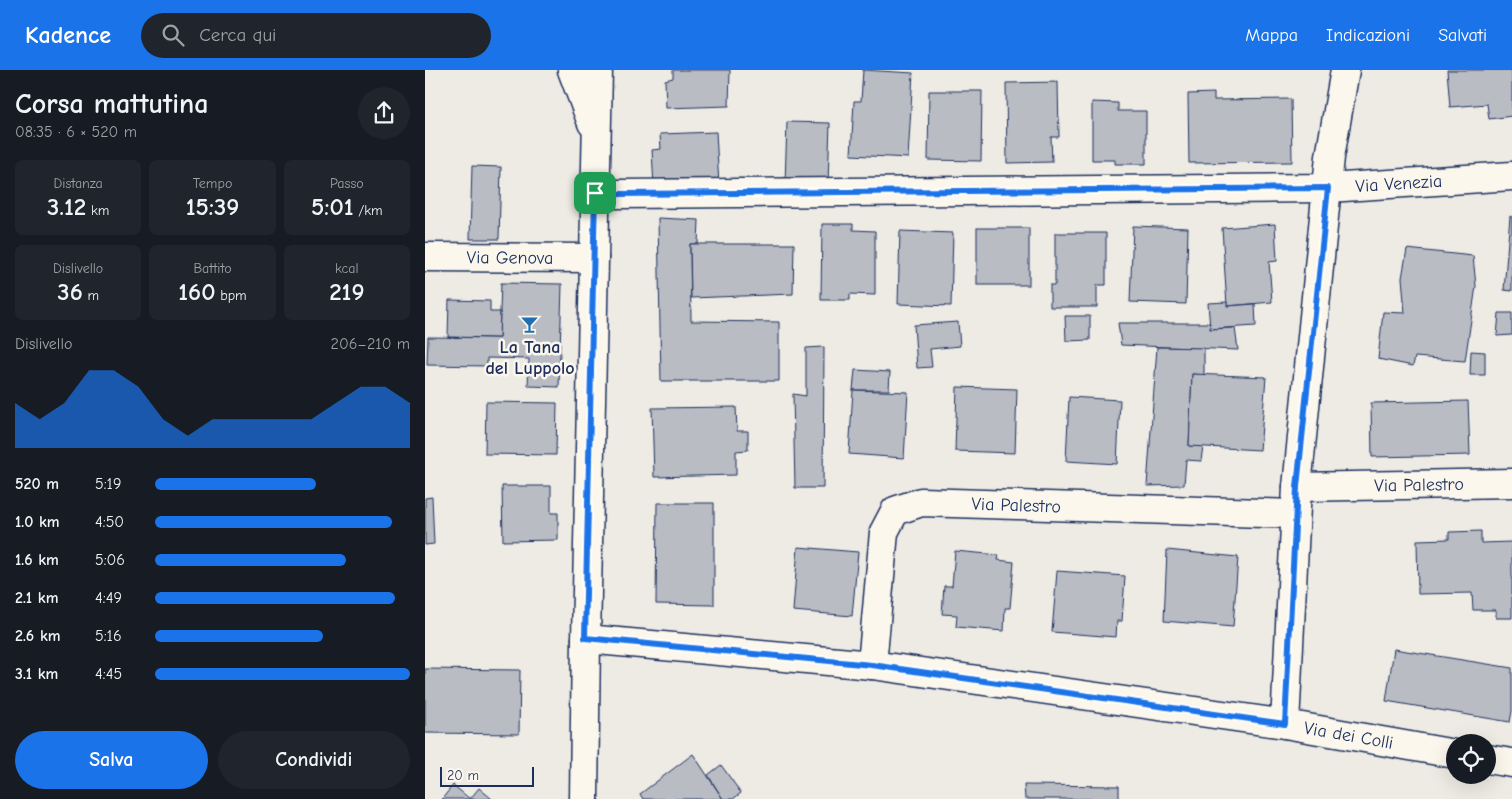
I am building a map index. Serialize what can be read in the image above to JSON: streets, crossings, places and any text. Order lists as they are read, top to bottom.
{
  "streets": {
    "street": [
      "Via Venezia",
      "Via Genova",
      "Via Palestro",
      "Via dei Colli"
    ]
  },
  "crossings": [
    ["Via Palestro", "Via dei Colli"]
  ],
  "places": {
    "bar": ["La Tana del Luppolo"]
  },
  "scale_bar": "20 m",
  "page": {
    "header": "Kadence",
    "search": "Cerca qui",
    "nav": ["Mappa", "Indicazioni", "Salvati"],
    "heading": ["Corsa mattutina", "08:35 · 6 × 520 m"],
    "stats": [
      ["Distanza", "3.12 km"],
      ["Tempo", "15:39"],
      ["Passo", "5:01 /km"],
      ["Dislivello", "36 m"],
      ["Battito", "160 bpm"],
      ["kcal", "219"]
    ],
    "chart": ["Dislivello", "206–210 m"],
    "list": [
      {
        "name": "520 m",
        "note": "5:19"
      },
      {
        "name": "1.0 km",
        "note": "4:50"
      },
      {
        "name": "1.6 km",
        "note": "5:06"
      },
      {
        "name": "2.1 km",
        "note": "4:49"
      },
      {
        "name": "2.6 km",
        "note": "5:16"
      },
      {
        "name": "3.1 km",
        "note": "4:45"
      }
    ],
    "buttons": ["Salva", "Condividi"],
    "scale": "20 m"
  }
}
